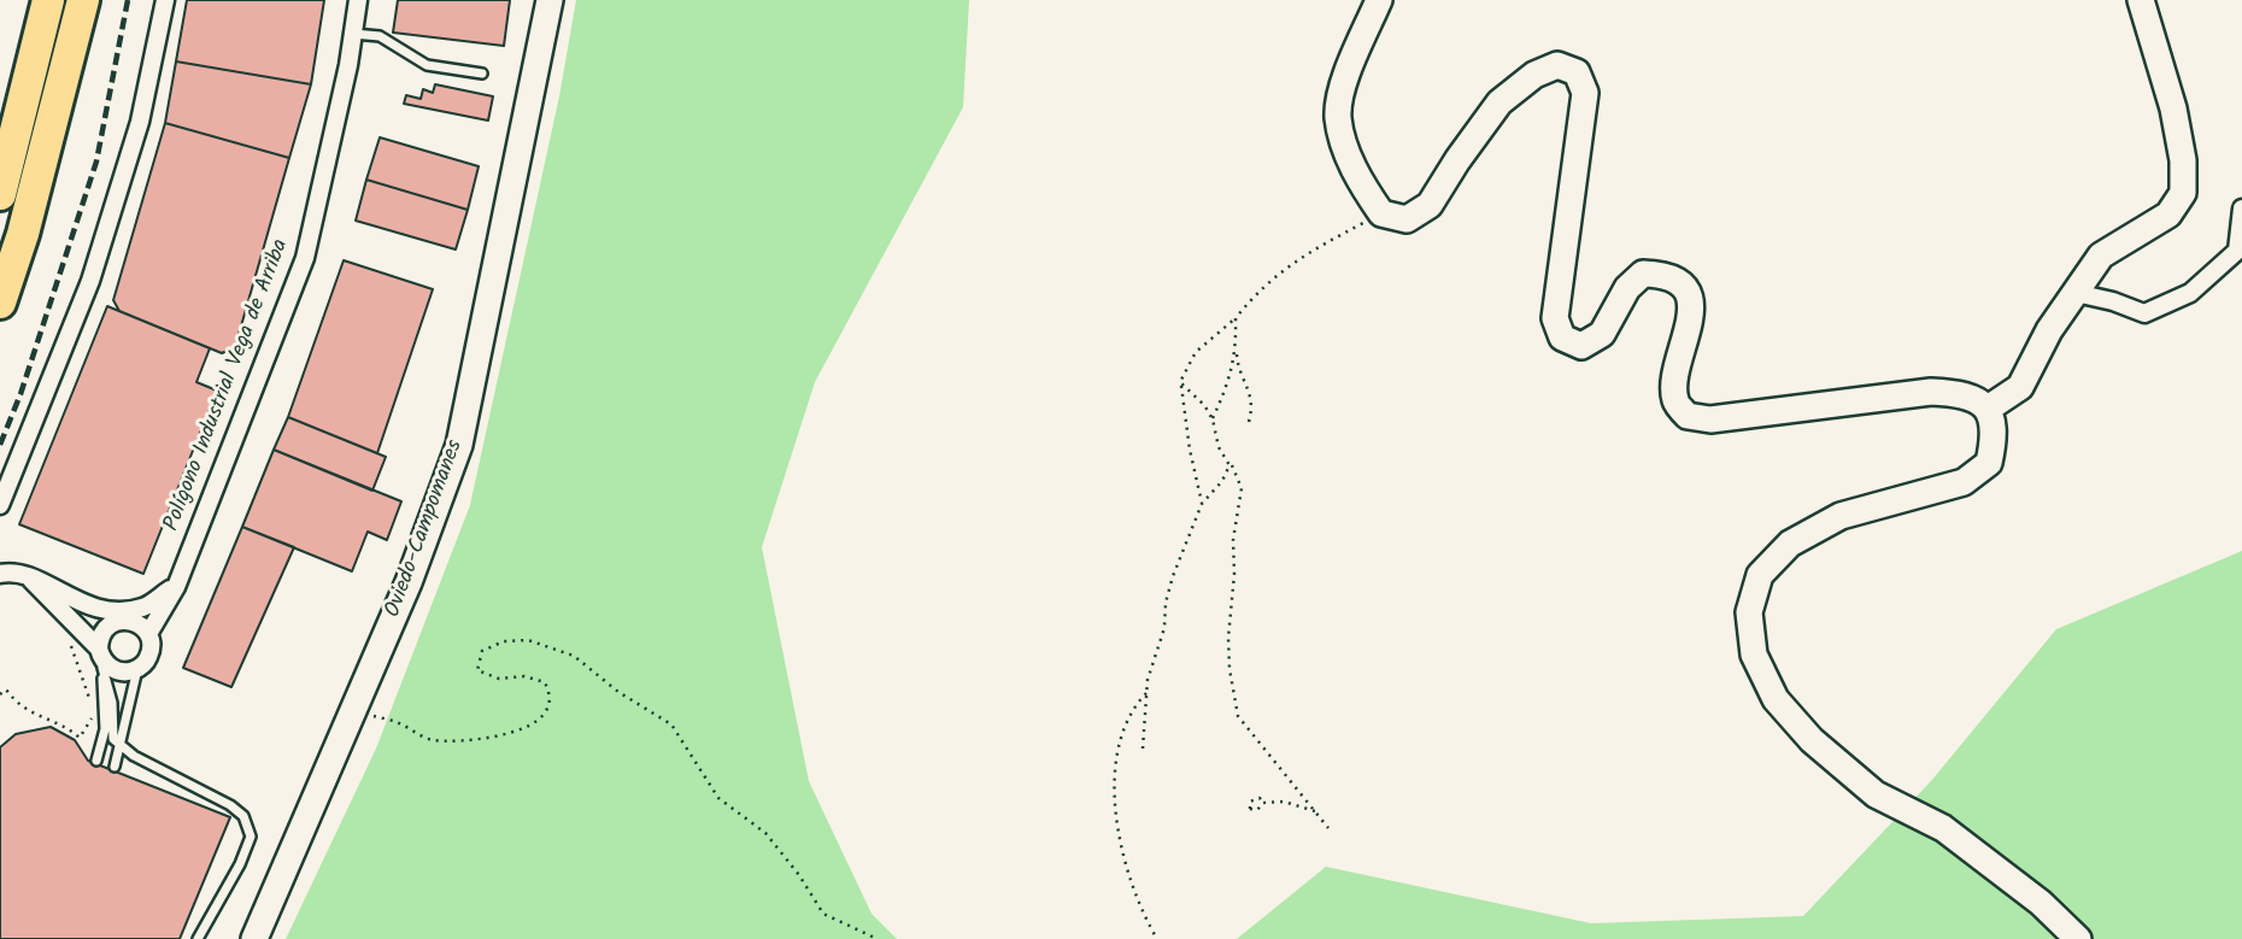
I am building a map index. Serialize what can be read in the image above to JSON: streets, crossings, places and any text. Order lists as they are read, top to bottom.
{
  "streets": {
    "street": ["Polígono Industrial Vega de Arriba", "Oviedo-Campomanes"]
  }
}
